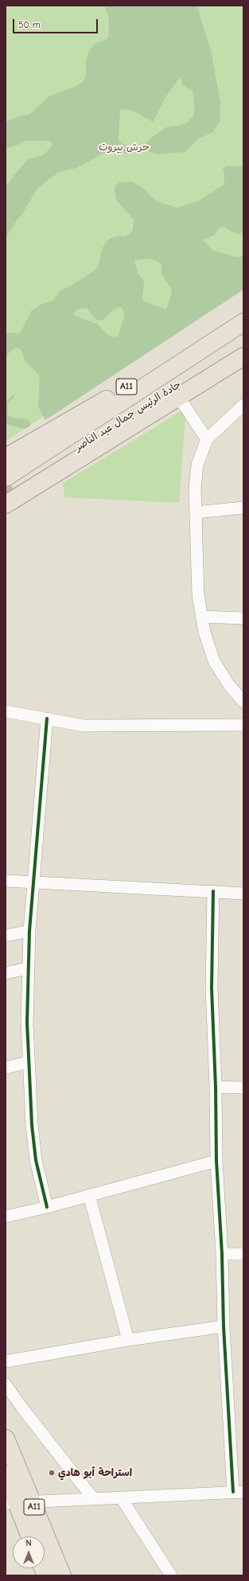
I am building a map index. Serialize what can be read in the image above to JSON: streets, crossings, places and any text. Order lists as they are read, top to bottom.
{
  "streets": {
    "highway": ["A11", "جادة الرئيس جمال عبد الناصر"]
  },
  "parks": ["حرش بيروت"],
  "places": ["استراحة أبو هادي"],
  "scale_bar": "50 m",
  "north": "top"
}
